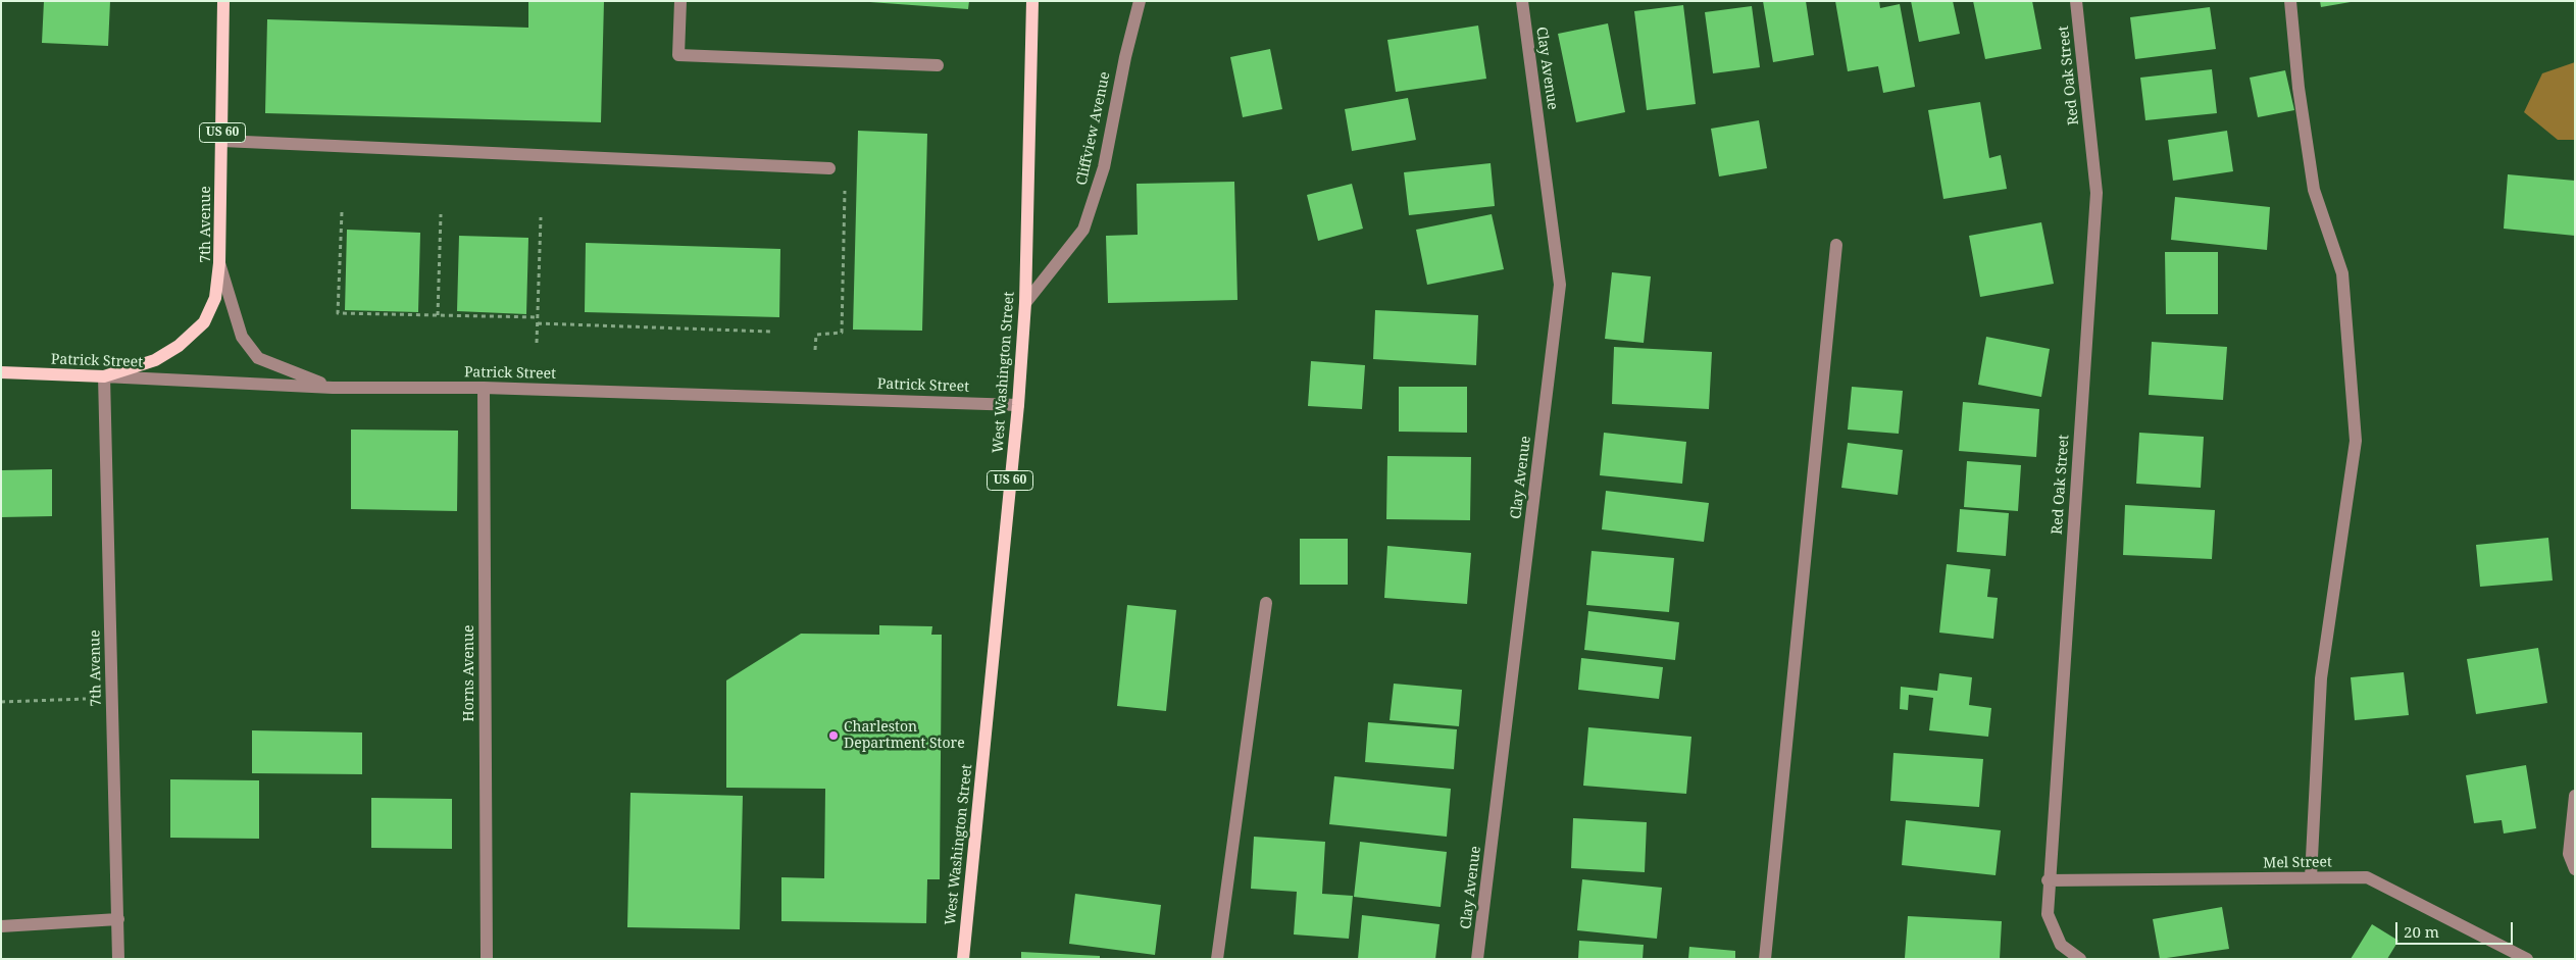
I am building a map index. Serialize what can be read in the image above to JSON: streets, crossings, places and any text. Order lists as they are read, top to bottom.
{
  "streets": {
    "main road": [
      "US 60",
      "7th Avenue",
      "Patrick Street",
      "West Washington Street"
    ],
    "street": [
      "Clay Avenue",
      "Red Oak Street",
      "Cliffview Avenue",
      "Horns Avenue",
      "Mel Street"
    ]
  },
  "crossings": [
    ["Red Oak Street", "Mel Street"],
    ["Cliffview Avenue", "West Washington Street"],
    ["US 60", "7th Avenue"],
    ["US 60", "Patrick Street"],
    ["7th Avenue", "Patrick Street"],
    ["Patrick Street", "West Washington Street"],
    ["Patrick Street", "Horns Avenue"]
  ],
  "places": ["Charleston Department Store"],
  "scale_bar": "20 m"
}
